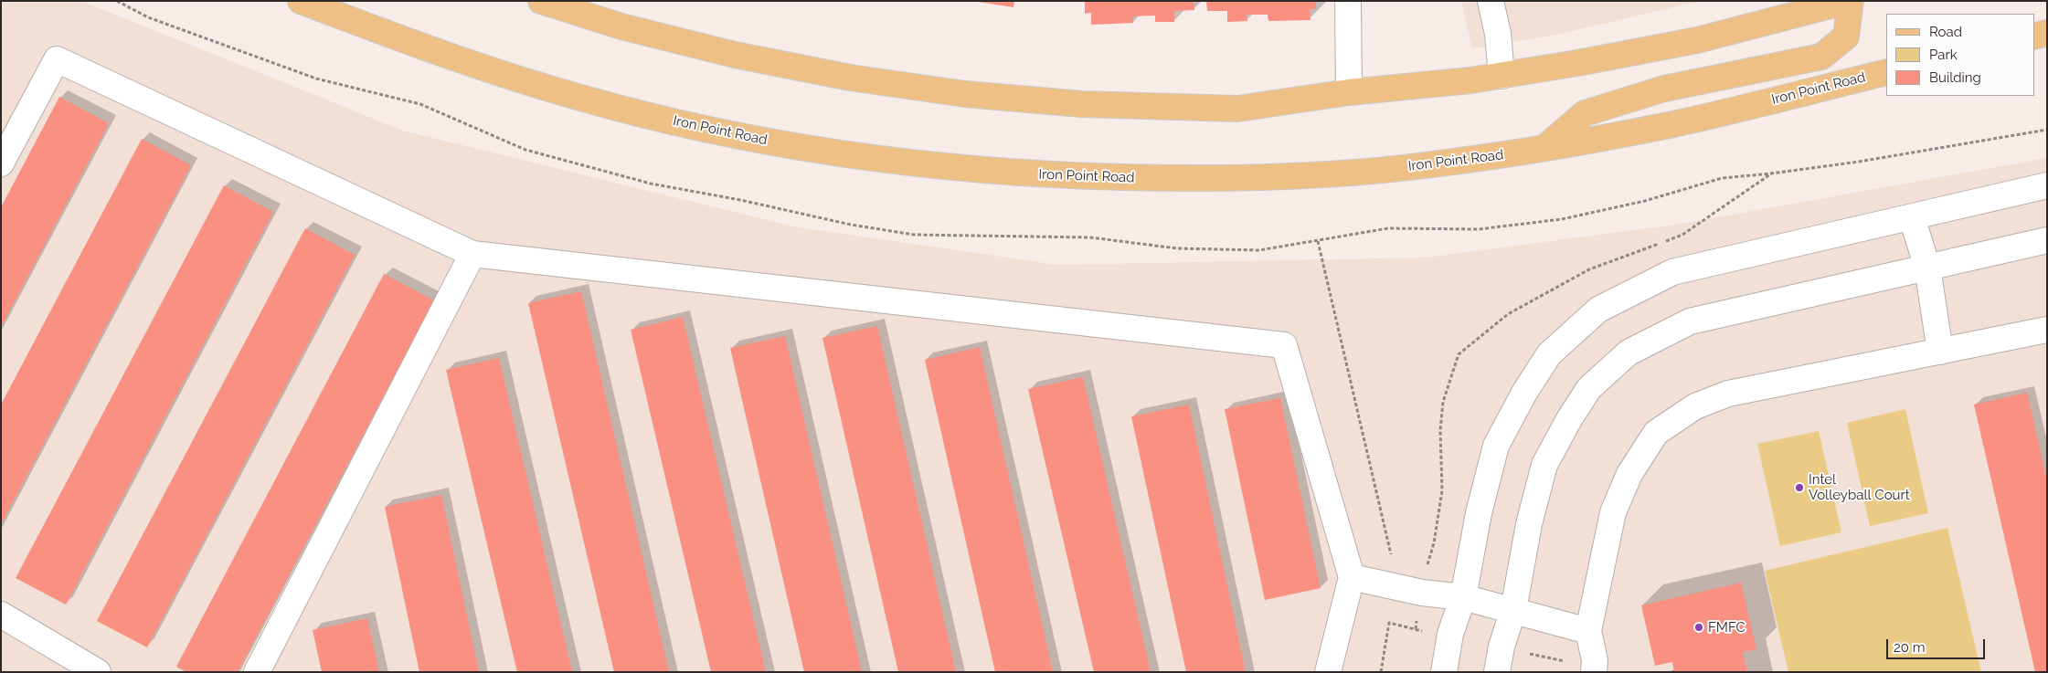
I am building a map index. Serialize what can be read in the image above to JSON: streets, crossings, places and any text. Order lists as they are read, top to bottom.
{
  "streets": {
    "main road": ["Iron Point Road"]
  },
  "places": ["Intel Volleyball Court", "FMFC"],
  "legend": ["Road", "Park", "Building"],
  "scale_bar": "20 m"
}
